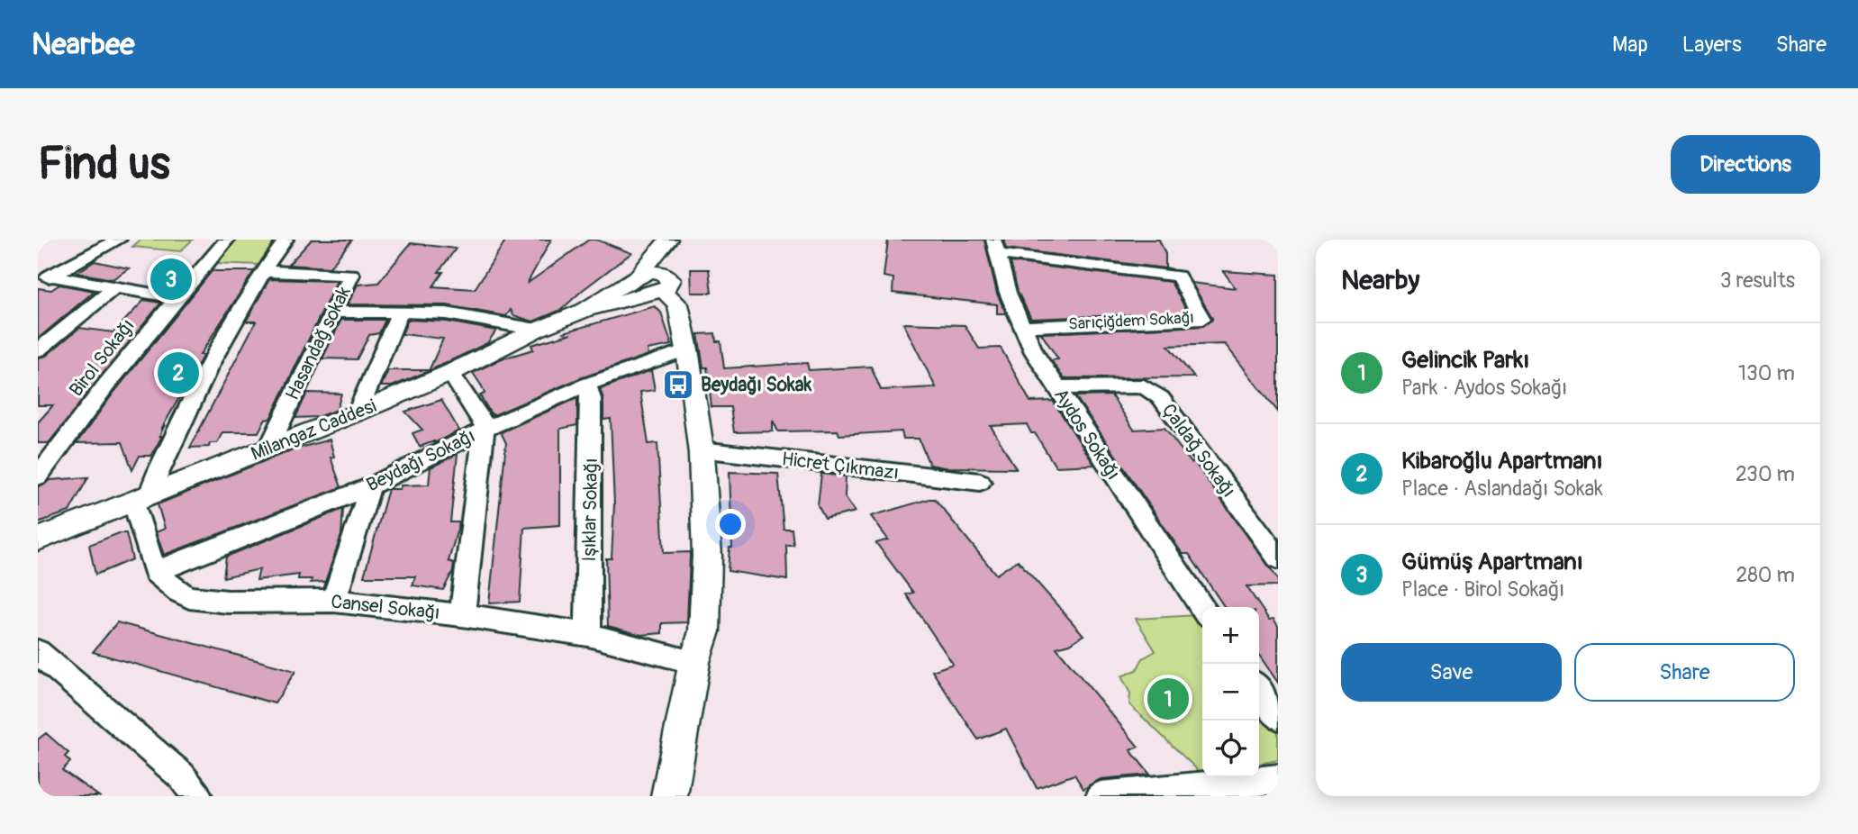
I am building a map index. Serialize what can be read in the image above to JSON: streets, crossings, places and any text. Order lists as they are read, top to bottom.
{
  "streets": {
    "street": [
      "Sarıçiğdem Sokağı",
      "Hasandağ sokak",
      "Birol Sokağı",
      "Milangaz Caddesi",
      "Aydos Sokağı",
      "Çaldağ Sokağı",
      "Beydağı Sokağı",
      "Hicret Çıkmazı",
      "Işıklar Sokağı",
      "Cansel Sokağı"
    ]
  },
  "crossings": [
    ["Sarıçiğdem Sokağı", "Aydos Sokağı"],
    ["Hasandağ sokak", "Milangaz Caddesi"],
    ["Aydos Sokağı", "Çaldağ Sokağı"],
    ["Beydağı Sokağı", "Işıklar Sokağı"],
    ["Beydağı Sokağı", "Cansel Sokağı"],
    ["Işıklar Sokağı", "Cansel Sokağı"]
  ],
  "places": {
    "bus stop": ["Beydağı Sokak"]
  },
  "page": {
    "header": "Nearbee",
    "nav": ["Map", "Layers", "Share"],
    "buttons": [
      "Directions",
      ["Save", "Share"]
    ],
    "title": "Find us",
    "heading": ["Nearby", "3 results"],
    "pins": ["3", "2", "1"],
    "list": [
      {
        "mark": "1",
        "name": "Gelincik Parkı",
        "note": "Park · Aydos Sokağı",
        "value": "130 m"
      },
      {
        "mark": "2",
        "name": "Kibaroğlu Apartmanı",
        "note": "Place · Aslandağı Sokak",
        "value": "230 m"
      },
      {
        "mark": "3",
        "name": "Gümüş Apartmanı",
        "note": "Place · Birol Sokağı",
        "value": "280 m"
      }
    ],
    "map_buttons": ["+", "−"]
  }
}
